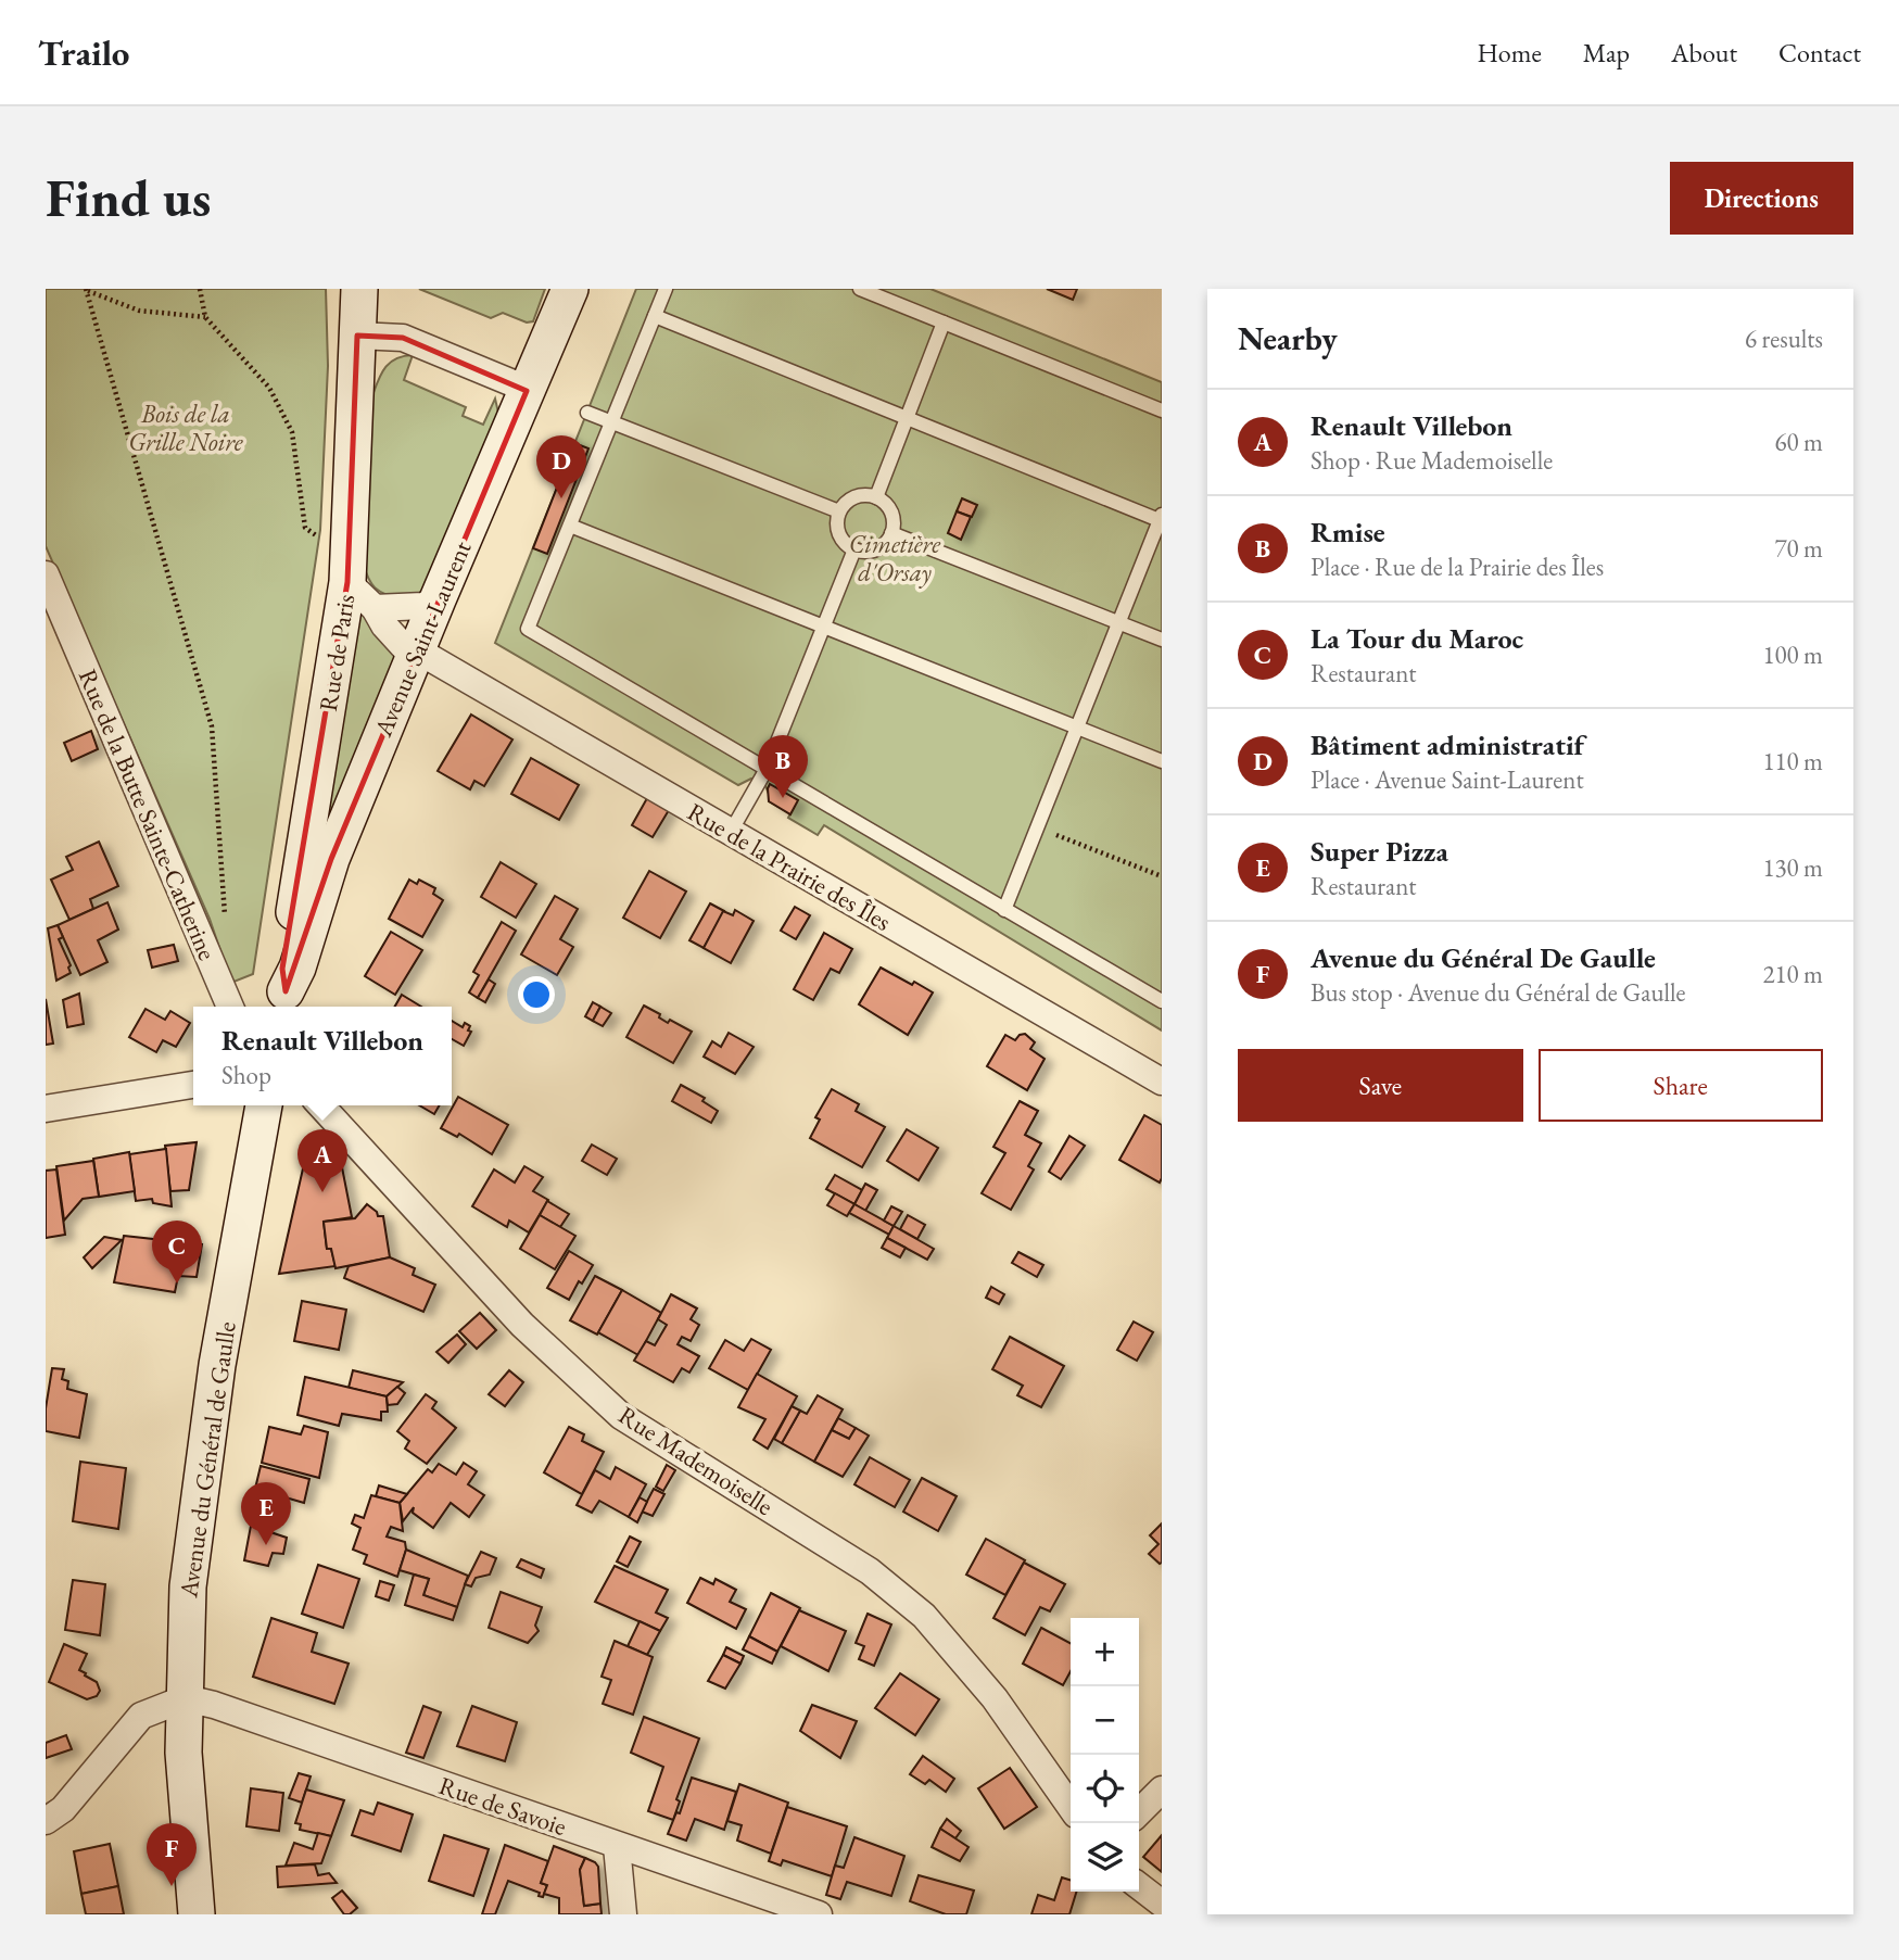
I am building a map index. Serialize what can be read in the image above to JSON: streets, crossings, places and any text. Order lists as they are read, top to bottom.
{
  "streets": {
    "main road": ["Avenue Saint-Laurent", "Rue de Paris", "Avenue du Général de Gaulle"],
    "street": [
      "Rue de la Butte Sainte-Catherine",
      "Rue de la Prairie des Îles",
      "Rue Mademoiselle",
      "Rue de Savoie"
    ]
  },
  "crossings": [
    ["Avenue Saint-Laurent", "Rue de Paris"],
    ["Avenue Saint-Laurent", "Rue de la Prairie des Îles"],
    ["Rue de Paris", "Rue de la Prairie des Îles"],
    ["Avenue du Général de Gaulle", "Rue de Savoie"]
  ],
  "parks": ["Bois de la Grille Noire", "Cimetière d'Orsay"],
  "page": {
    "header": "Trailo",
    "nav": [
      "Home",
      "Map",
      "About",
      "Contact"
    ],
    "buttons": [
      "Directions",
      ["Save", "Share"]
    ],
    "title": "Find us",
    "heading": ["Nearby", "6 results"],
    "list": [
      {
        "mark": "A",
        "name": "Renault Villebon",
        "note": "Shop · Rue Mademoiselle",
        "value": "60 m"
      },
      {
        "mark": "B",
        "name": "Rmise",
        "note": "Place · Rue de la Prairie des Îles",
        "value": "70 m"
      },
      {
        "mark": "C",
        "name": "La Tour du Maroc",
        "note": "Restaurant",
        "value": "100 m"
      },
      {
        "mark": "D",
        "name": "Bâtiment administratif",
        "note": "Place · Avenue Saint-Laurent",
        "value": "110 m"
      },
      {
        "mark": "E",
        "name": "Super Pizza",
        "note": "Restaurant",
        "value": "130 m"
      },
      {
        "mark": "F",
        "name": "Avenue du Général De Gaulle",
        "note": "Bus stop · Avenue du Général de Gaulle",
        "value": "210 m"
      }
    ],
    "pins": [
      "D",
      "B",
      "A",
      "C",
      "E",
      "F"
    ],
    "popup": ["Renault Villebon", "Shop"],
    "map_buttons": ["+", "−"]
  }
}
